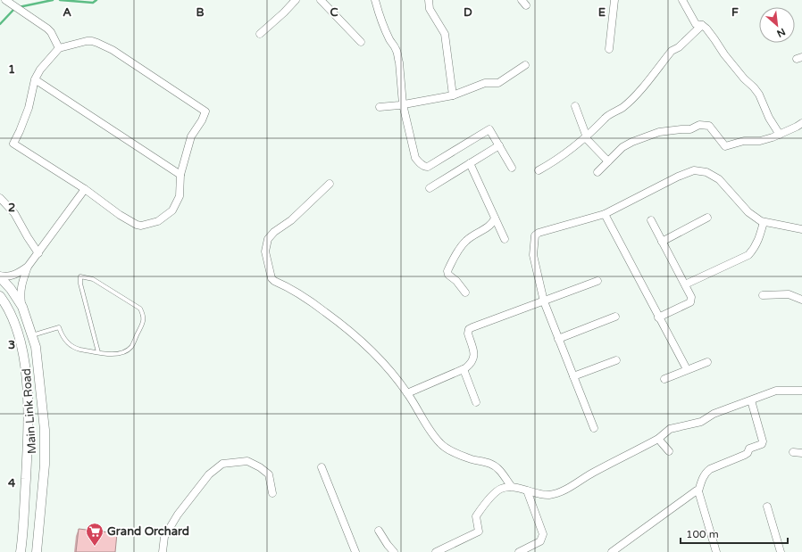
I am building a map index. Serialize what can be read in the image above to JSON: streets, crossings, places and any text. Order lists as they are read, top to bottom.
{
  "streets": {
    "street": ["Main Link Road"]
  },
  "places": {
    "supermarket": ["Grand Orchard"]
  },
  "scale_bar": "100 m",
  "north": "bottom right",
  "grid": {
    "columns": [
      "A",
      "B",
      "C",
      "D",
      "E",
      "F"
    ],
    "rows": [
      "1",
      "2",
      "3",
      "4"
    ]
  }
}
